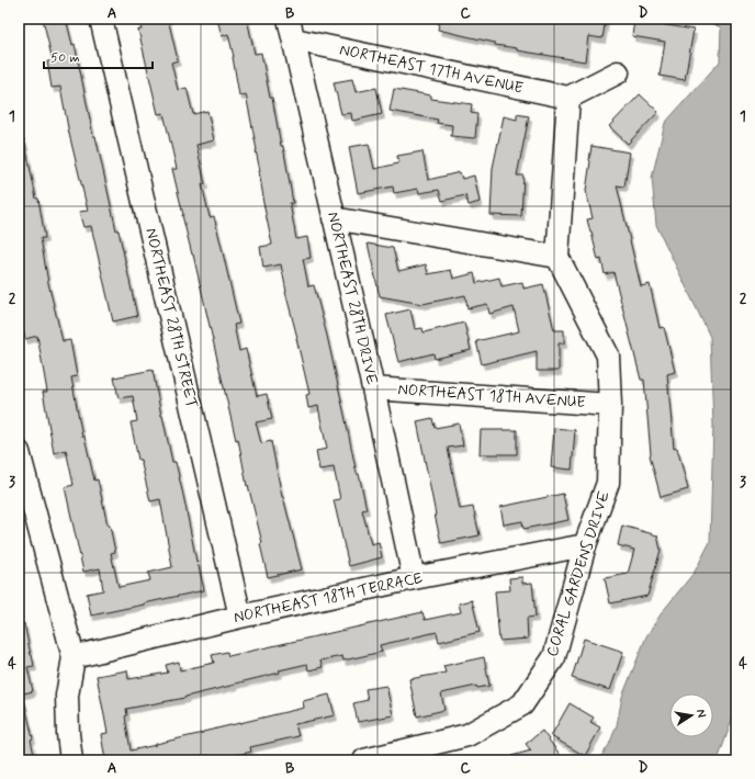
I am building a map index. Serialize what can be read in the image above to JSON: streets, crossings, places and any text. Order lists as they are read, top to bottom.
{
  "streets": {
    "street": [
      "NORTHEAST 17TH AVENUE",
      "NORTHEAST 28TH DRIVE",
      "NORTHEAST 28TH STREET",
      "NORTHEAST 18TH AVENUE",
      "CORAL GARDENS DRIVE",
      "NORTHEAST 18TH TERRACE"
    ]
  },
  "crossings": [
    ["NORTHEAST 17TH AVENUE", "NORTHEAST 28TH DRIVE"],
    ["NORTHEAST 28TH DRIVE", "NORTHEAST 18TH AVENUE"],
    ["NORTHEAST 28TH DRIVE", "NORTHEAST 18TH TERRACE"],
    ["NORTHEAST 28TH STREET", "NORTHEAST 18TH TERRACE"],
    ["NORTHEAST 18TH AVENUE", "CORAL GARDENS DRIVE"],
    ["CORAL GARDENS DRIVE", "NORTHEAST 18TH TERRACE"]
  ],
  "scale_bar": "50 m",
  "north": "right",
  "grid": {
    "columns": [
      "A",
      "B",
      "C",
      "D"
    ],
    "rows": [
      "1",
      "2",
      "3",
      "4"
    ]
  }
}
